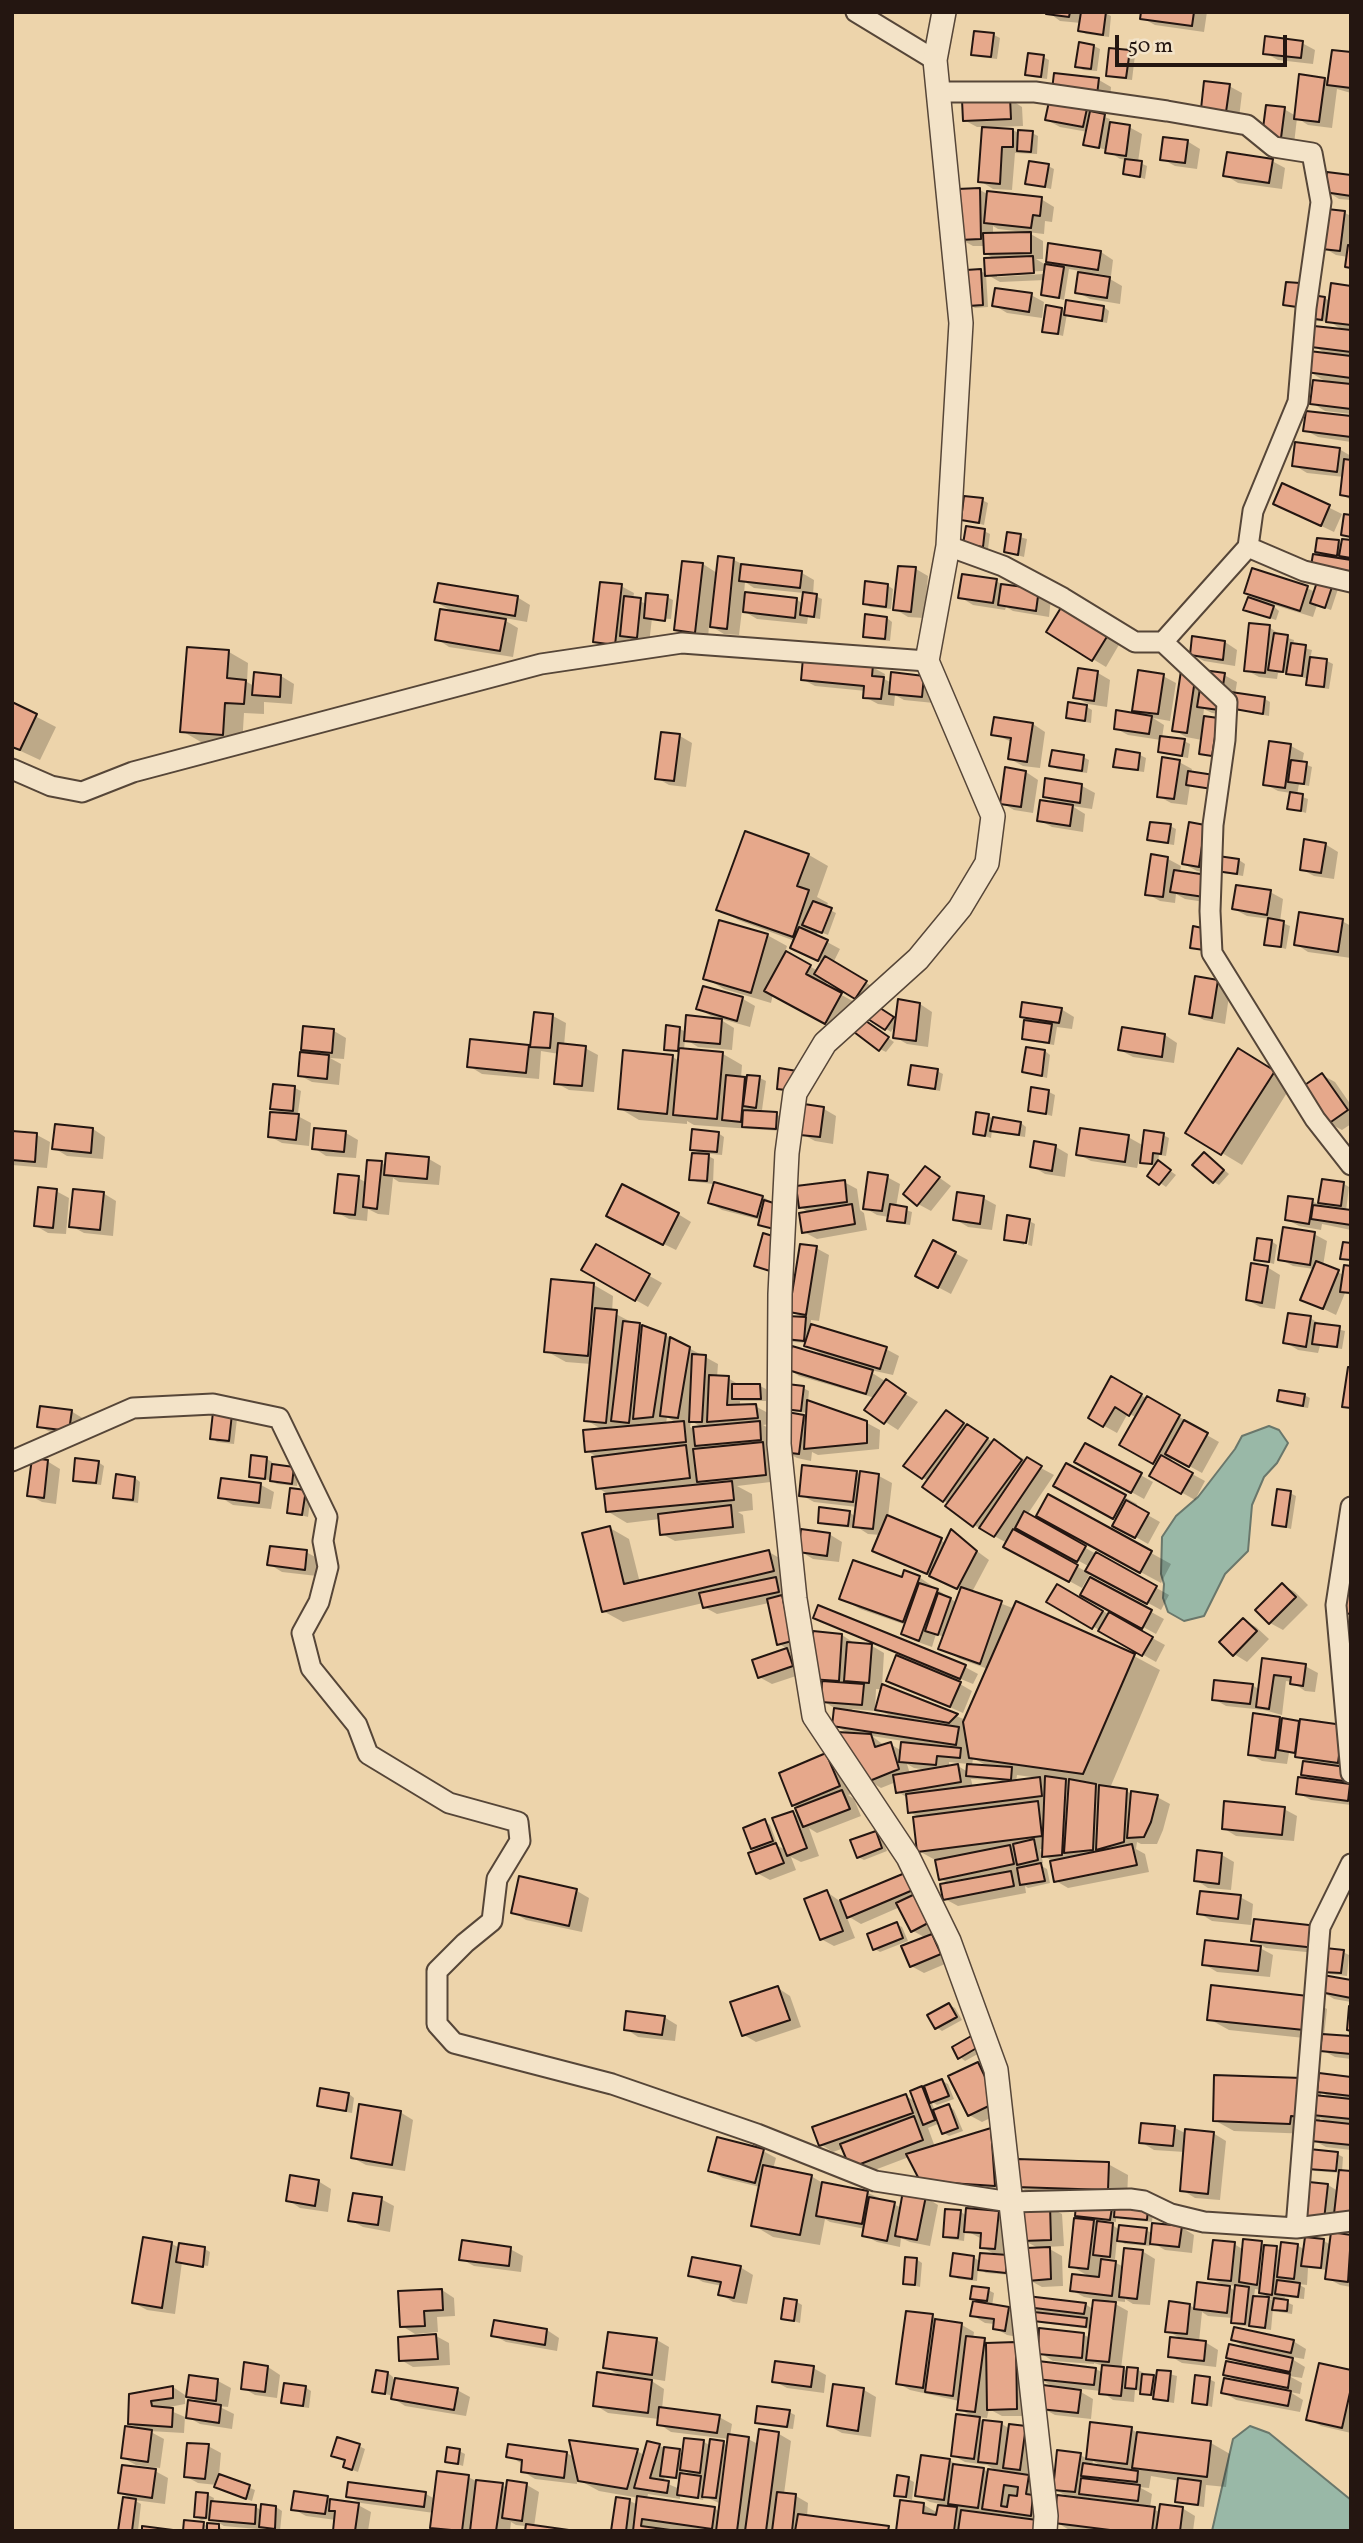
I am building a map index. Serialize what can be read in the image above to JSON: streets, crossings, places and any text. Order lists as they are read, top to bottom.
{
  "scale_bar": "50 m"
}
